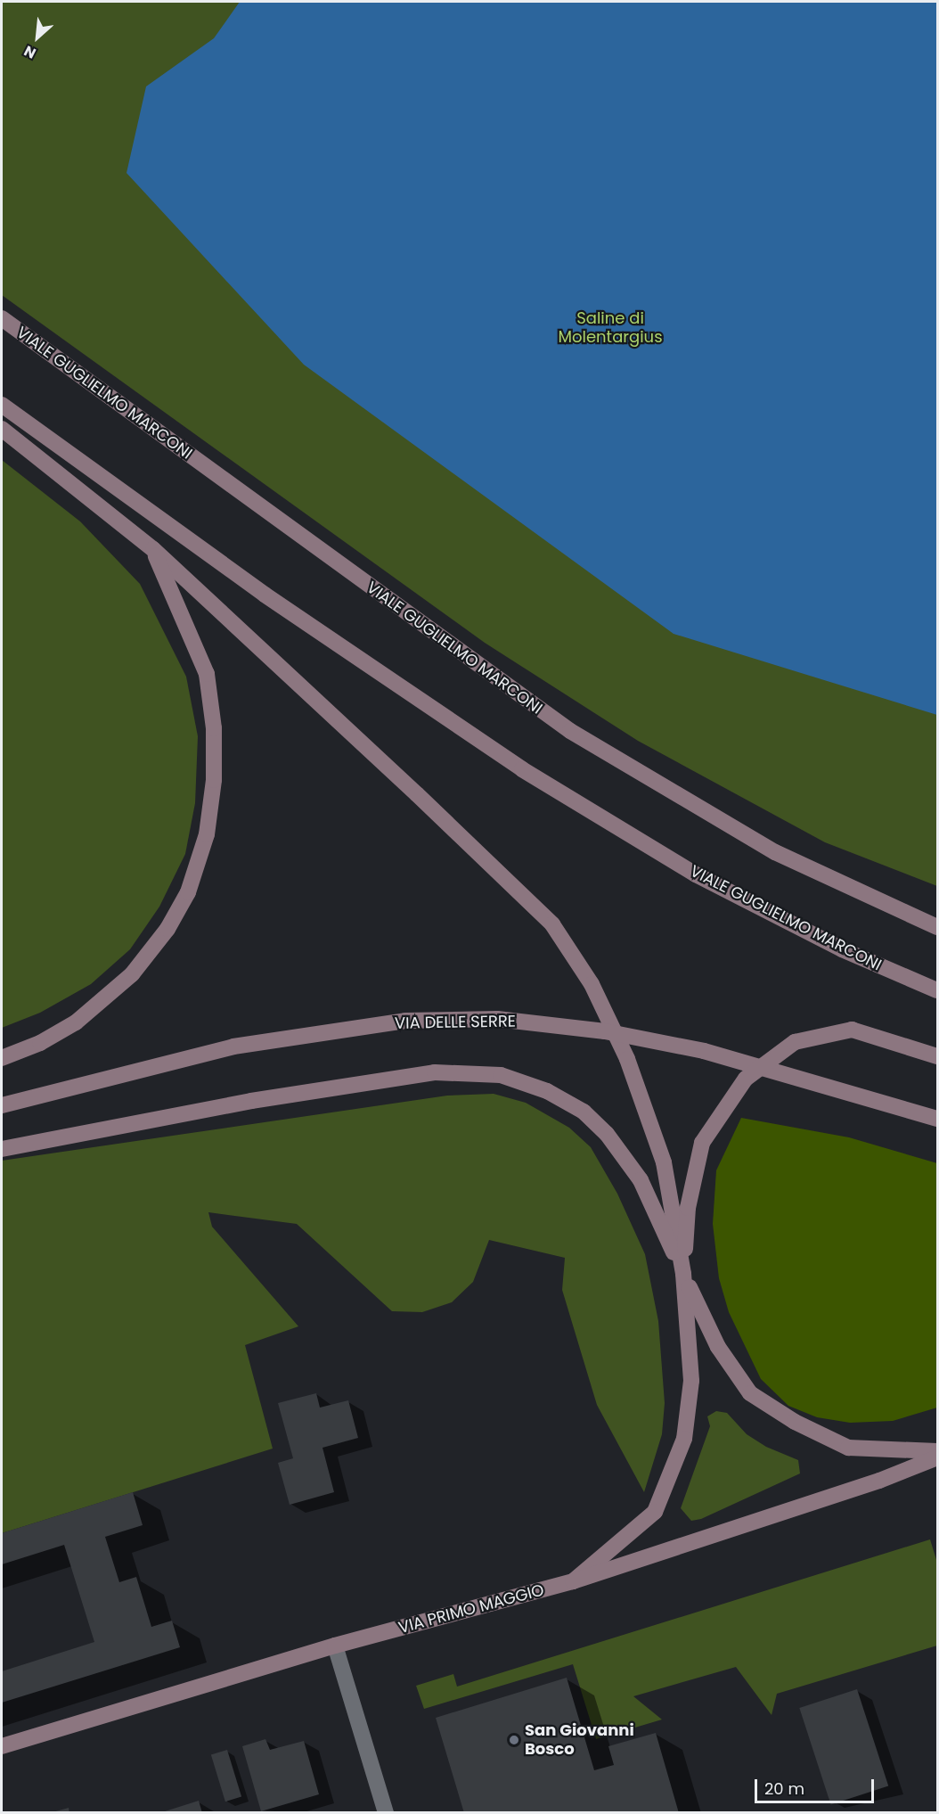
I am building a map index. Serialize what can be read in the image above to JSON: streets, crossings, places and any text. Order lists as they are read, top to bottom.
{
  "streets": {
    "main road": ["VIALE GUGLIELMO MARCONI", "VIA DELLE SERRE", "VIA PRIMO MAGGIO"]
  },
  "parks": ["Saline di Molentargius"],
  "places": ["San Giovanni Bosco"],
  "scale_bar": "20 m",
  "north": "bottom left"
}
